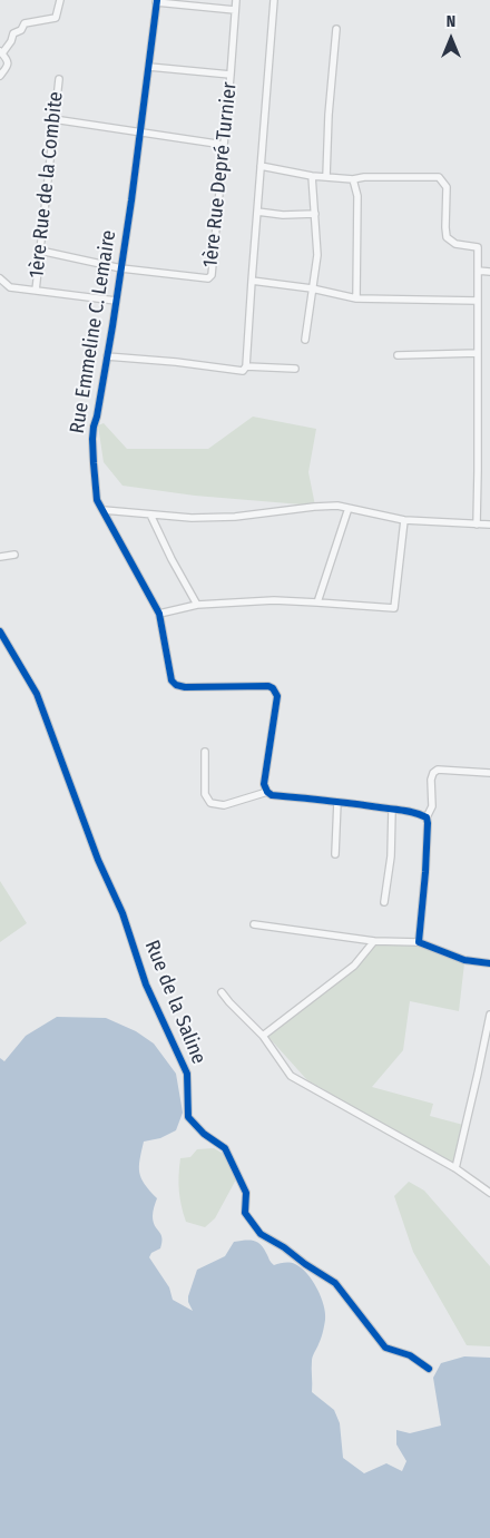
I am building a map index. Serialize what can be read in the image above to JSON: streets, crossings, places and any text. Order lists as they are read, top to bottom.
{
  "streets": {
    "street": [
      "1ère Rue Depré Turnier",
      "1ère Rue de la Combite",
      "Rue Emmeline C. Lemaire",
      "Rue de la Saline"
    ]
  },
  "crossings": [
    ["1ère Rue Depré Turnier", "1ère Rue de la Combite"],
    ["1ère Rue Depré Turnier", "Rue Emmeline C. Lemaire"]
  ],
  "north": "top"
}
